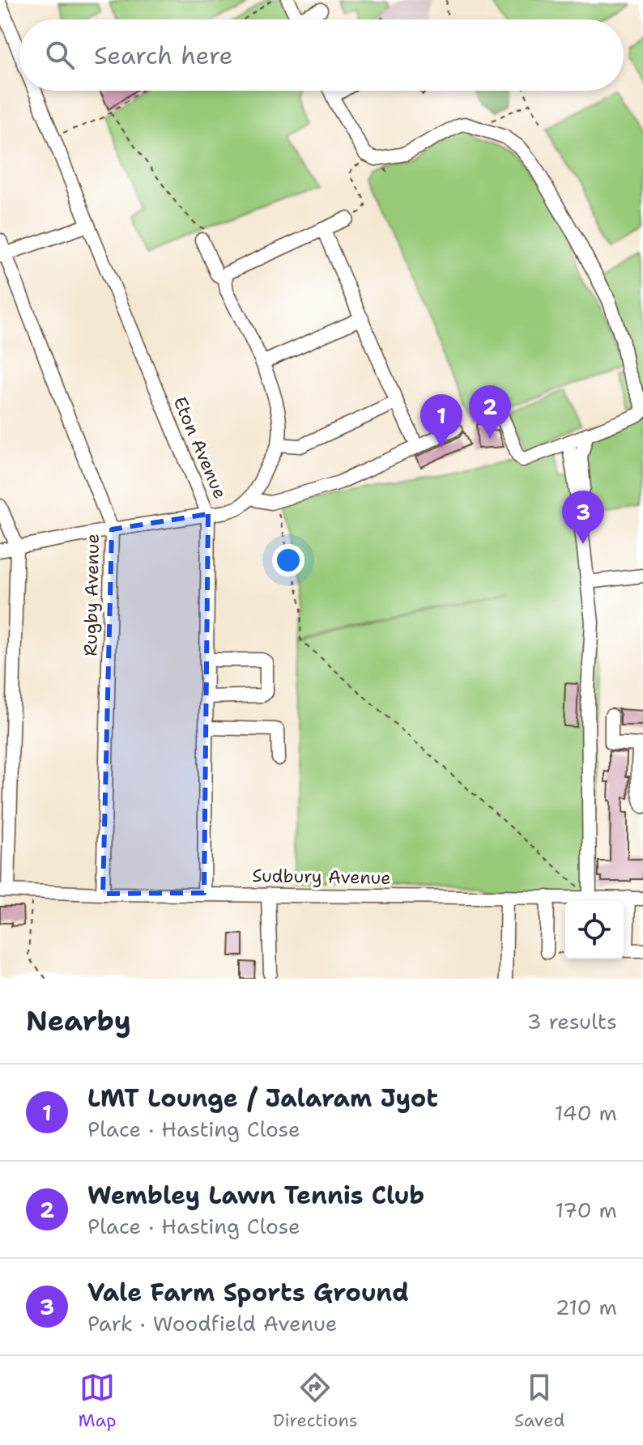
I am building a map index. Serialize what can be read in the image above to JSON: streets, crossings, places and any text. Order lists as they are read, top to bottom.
{
  "streets": {
    "street": ["Eton Avenue", "Rugby Avenue", "Sudbury Avenue"]
  },
  "crossings": [
    ["Eton Avenue", "Sudbury Avenue"],
    ["Rugby Avenue", "Sudbury Avenue"]
  ],
  "page": {
    "search": "Search here",
    "pins": ["2", "1", "3"],
    "heading": ["Nearby", "3 results"],
    "list": [
      {
        "mark": "1",
        "name": "LMT Lounge / Jalaram Jyot",
        "note": "Place · Hasting Close",
        "value": "140 m"
      },
      {
        "mark": "2",
        "name": "Wembley Lawn Tennis Club",
        "note": "Place · Hasting Close",
        "value": "170 m"
      },
      {
        "mark": "3",
        "name": "Vale Farm Sports Ground",
        "note": "Park · Woodfield Avenue",
        "value": "210 m"
      }
    ],
    "nav": ["Map", "Directions", "Saved"]
  }
}
